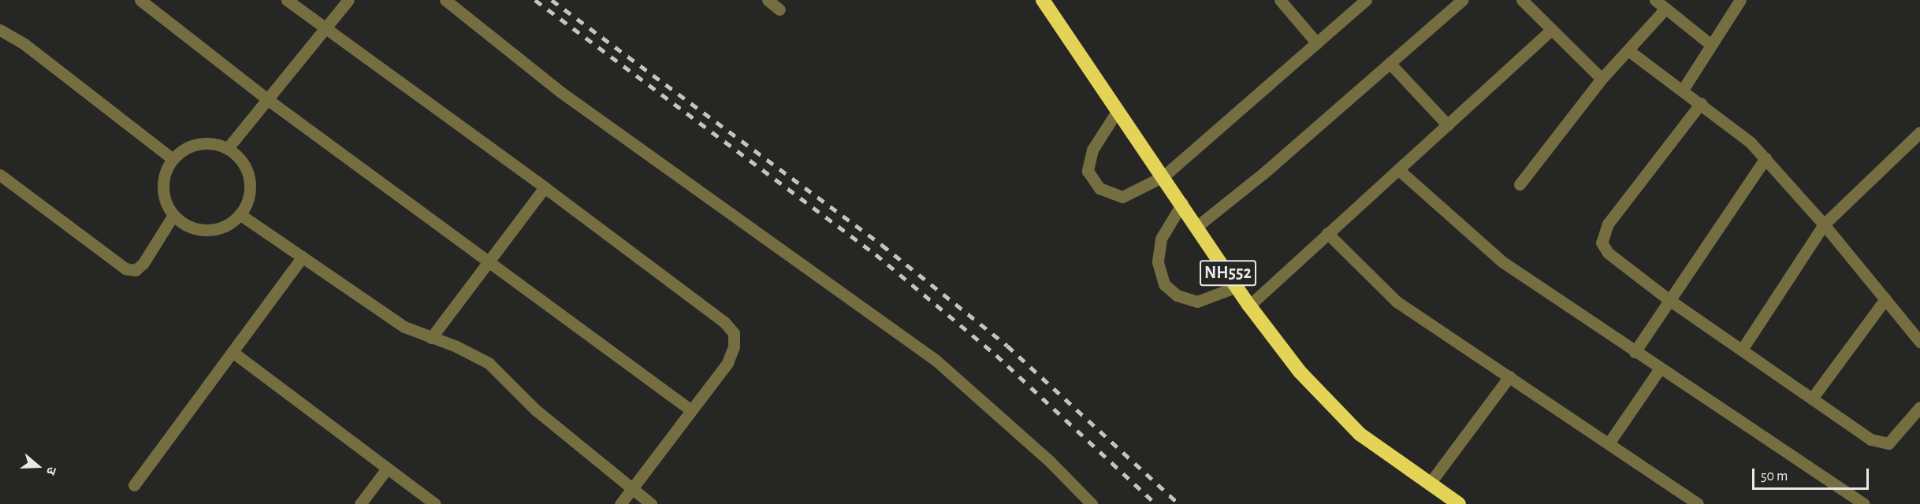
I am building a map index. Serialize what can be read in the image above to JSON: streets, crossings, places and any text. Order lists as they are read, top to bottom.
{
  "streets": {
    "highway": ["NH552"]
  },
  "scale_bar": "50 m",
  "north": "right"
}
